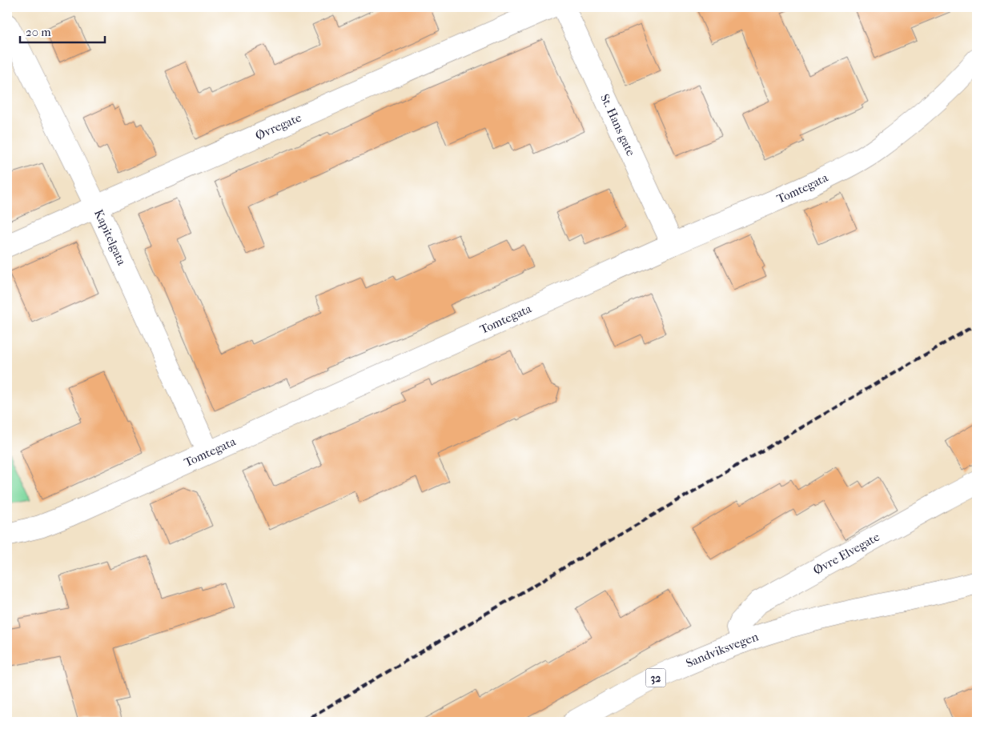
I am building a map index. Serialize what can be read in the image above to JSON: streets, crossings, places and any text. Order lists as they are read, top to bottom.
{
  "streets": {
    "street": [
      "Øvregate",
      "St. Hans gate",
      "Tomtegata",
      "Kapitelgata",
      "Øvre Elvegate",
      "Sandviksvegen",
      "32"
    ]
  },
  "crossings": [
    ["Øvregate", "Kapitelgata"],
    ["St. Hans gate", "Tomtegata"],
    ["Tomtegata", "Kapitelgata"],
    ["Øvre Elvegate", "Sandviksvegen"]
  ],
  "scale_bar": "20 m"
}
